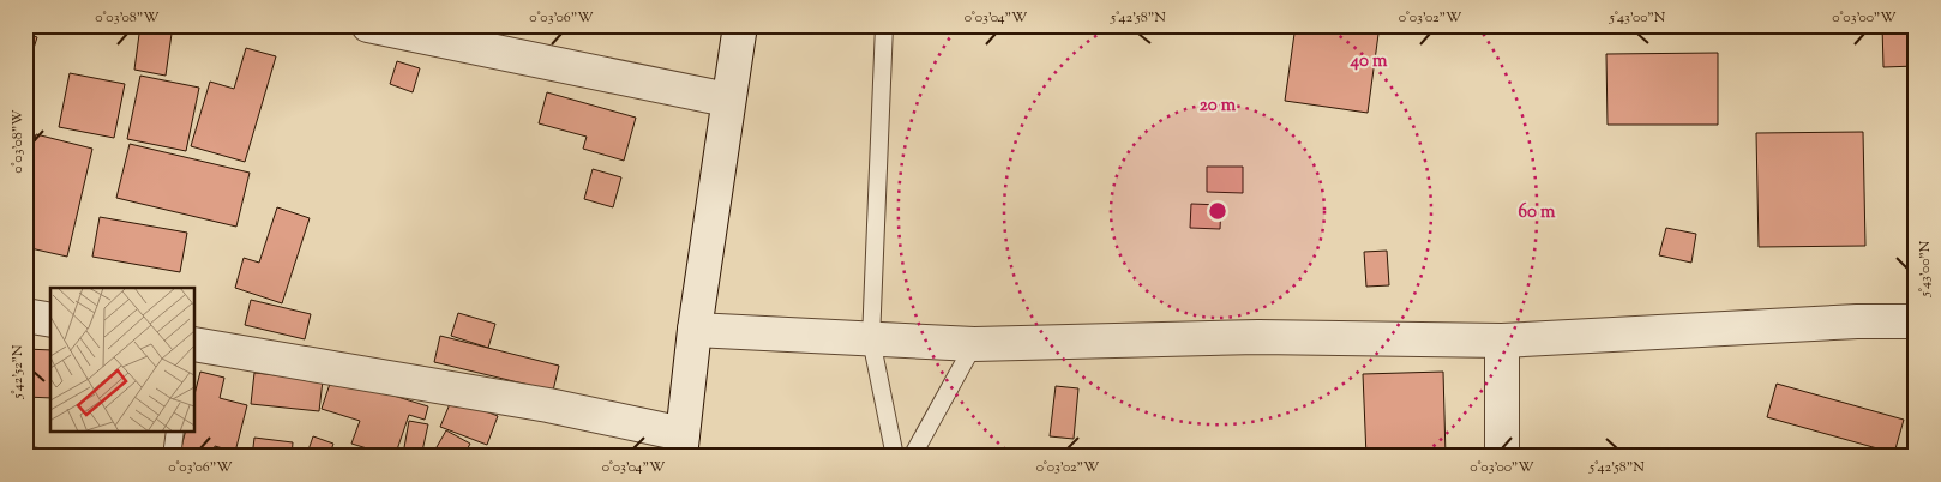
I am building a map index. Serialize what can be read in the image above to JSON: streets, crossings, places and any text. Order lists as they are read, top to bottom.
{
  "coordinates": [
    "0°03'08\"W",
    "0°03'06\"W",
    "0°03'04\"W",
    "5°42'58\"N",
    "0°03'02\"W",
    "5°43'00\"N",
    "0°03'00\"W",
    "5°42'52\"N"
  ],
  "rings": ["40 m", "20 m", "60 m"]
}
